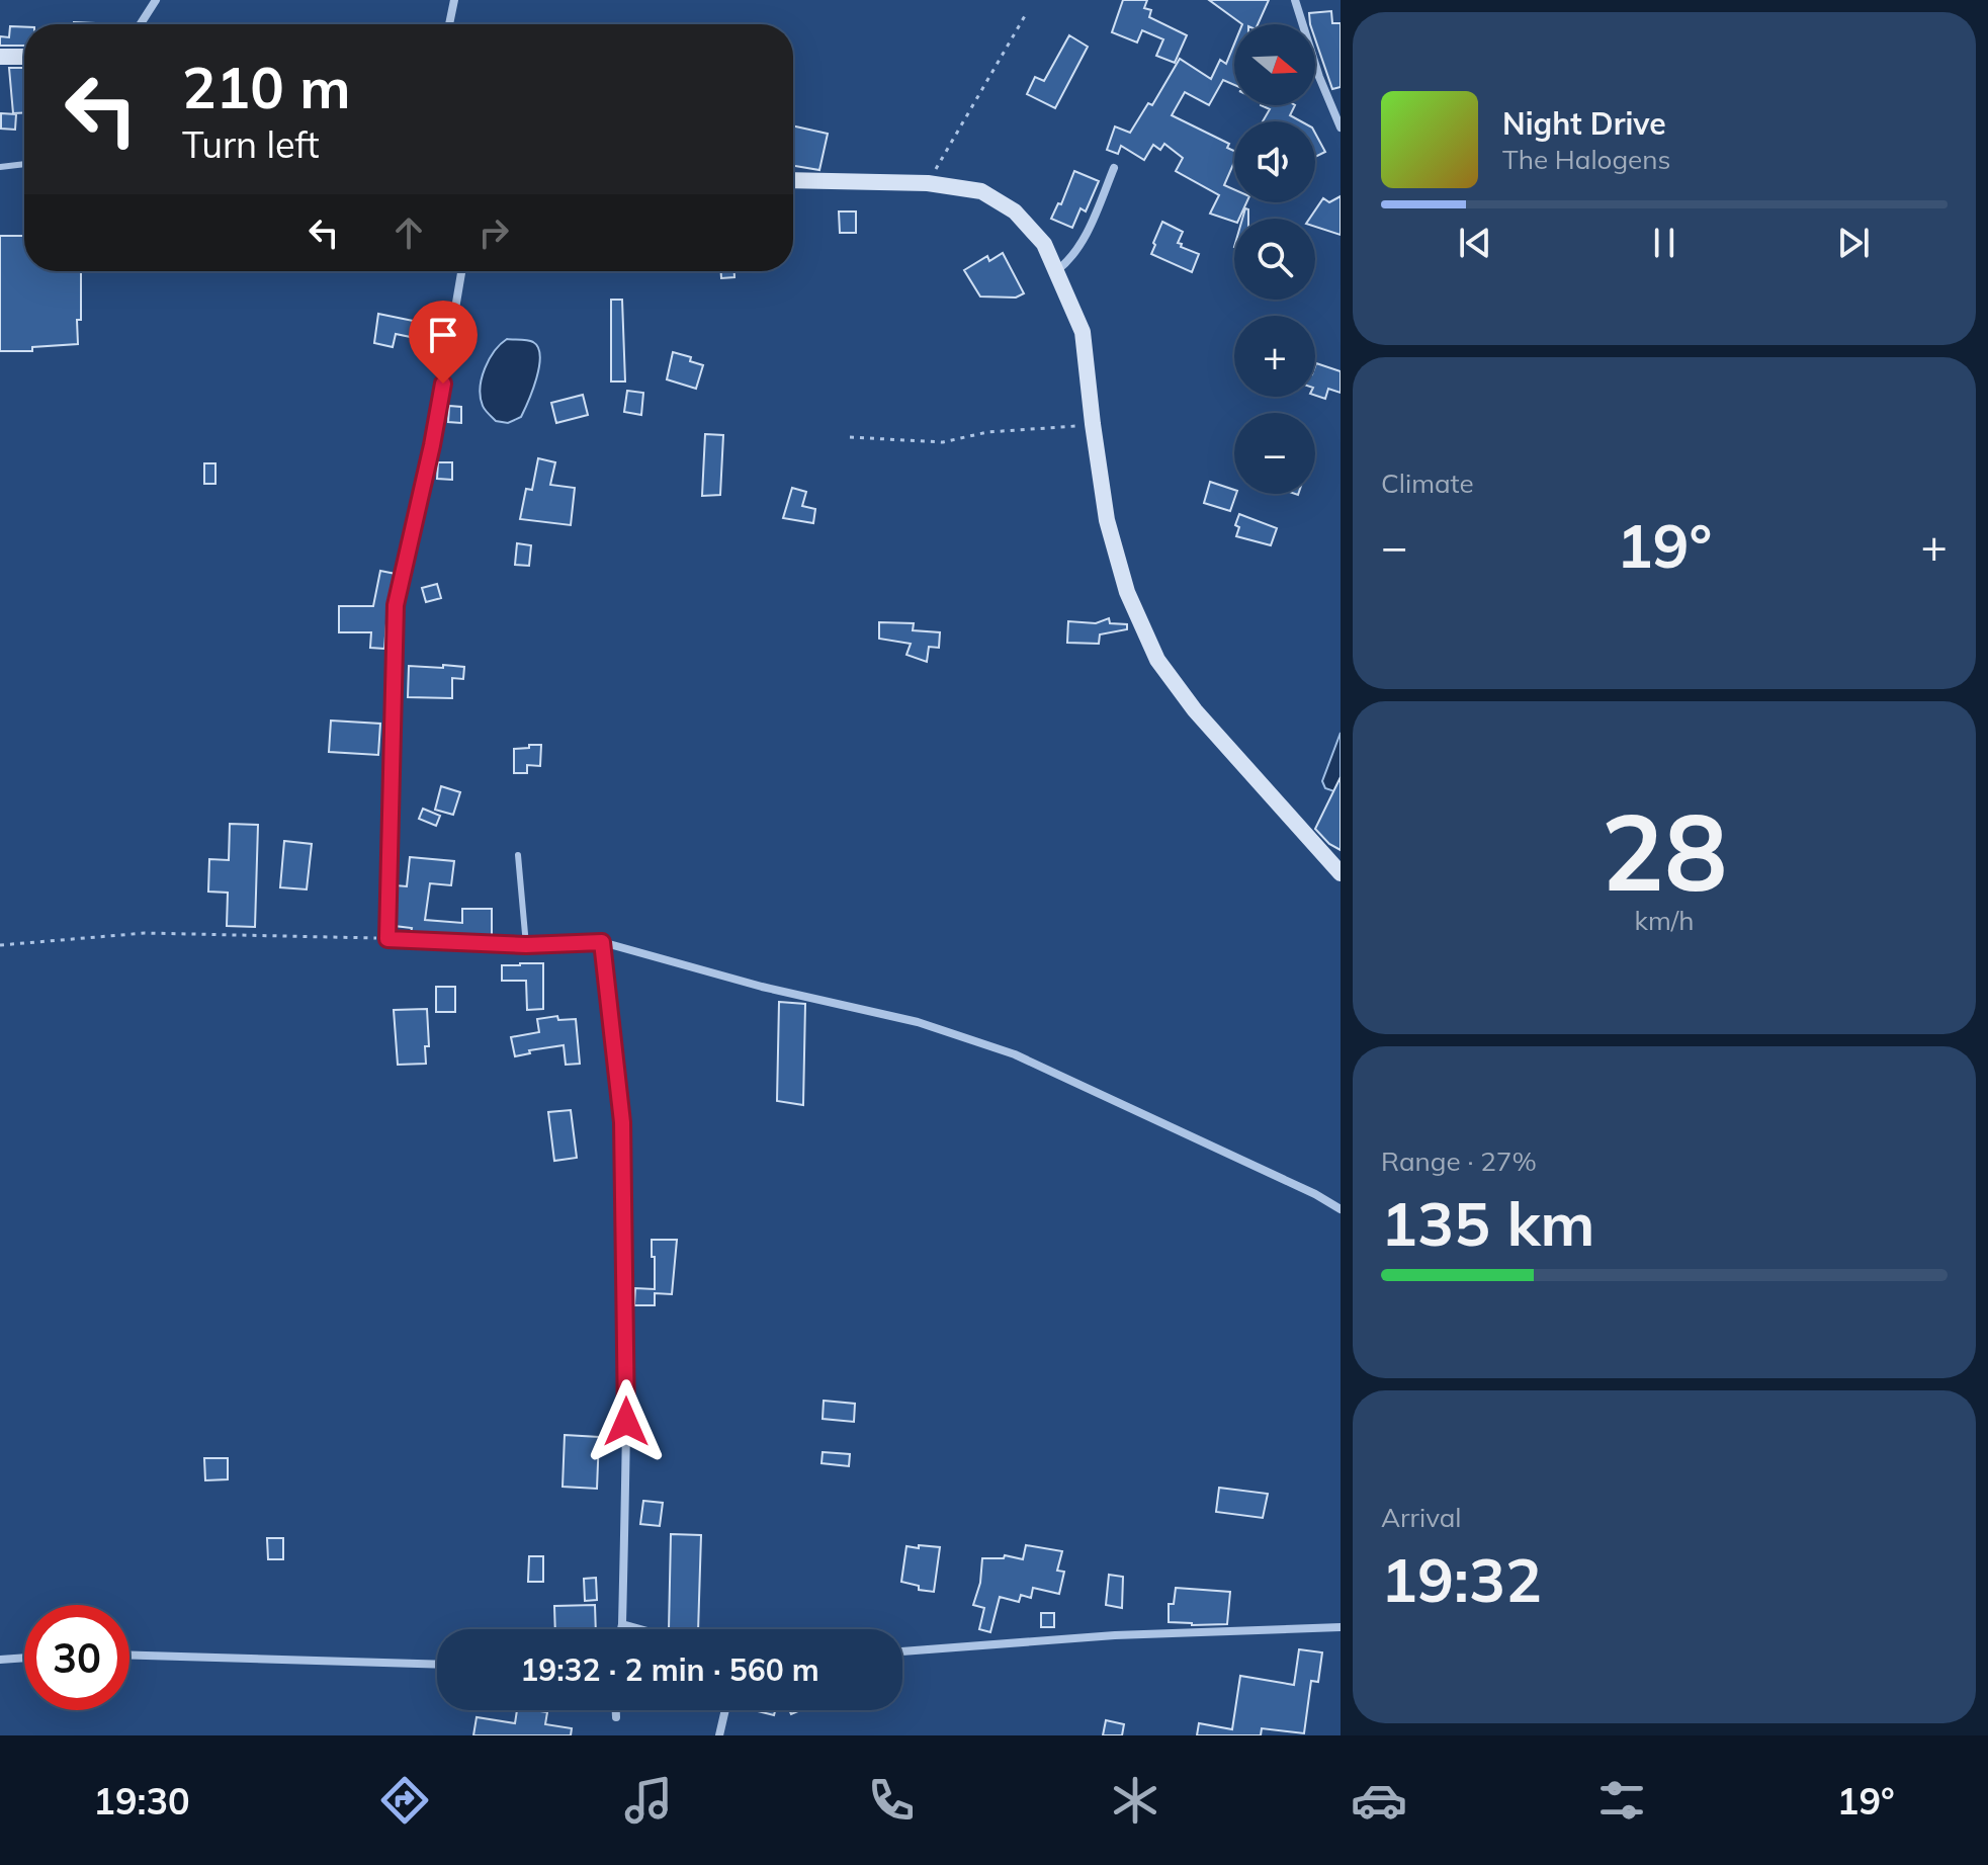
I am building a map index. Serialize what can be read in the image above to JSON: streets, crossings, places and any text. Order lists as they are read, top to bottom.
{
  "north": "right",
  "page": {
    "map_buttons": ["+", "−"],
    "turn": ["210 m", "Turn left"],
    "song": ["Night Drive", "The Halogens"],
    "tile": [
      "Climate",
      ["28", "km/h"],
      ["Range · 27%", "135 km"],
      ["Arrival", "19:32"]
    ],
    "heat": ["−", "19°", "+"],
    "limit": "30",
    "trip": "19:32 · 2 min · 560 m",
    "tabs": ["19:30", "19°"]
  }
}
